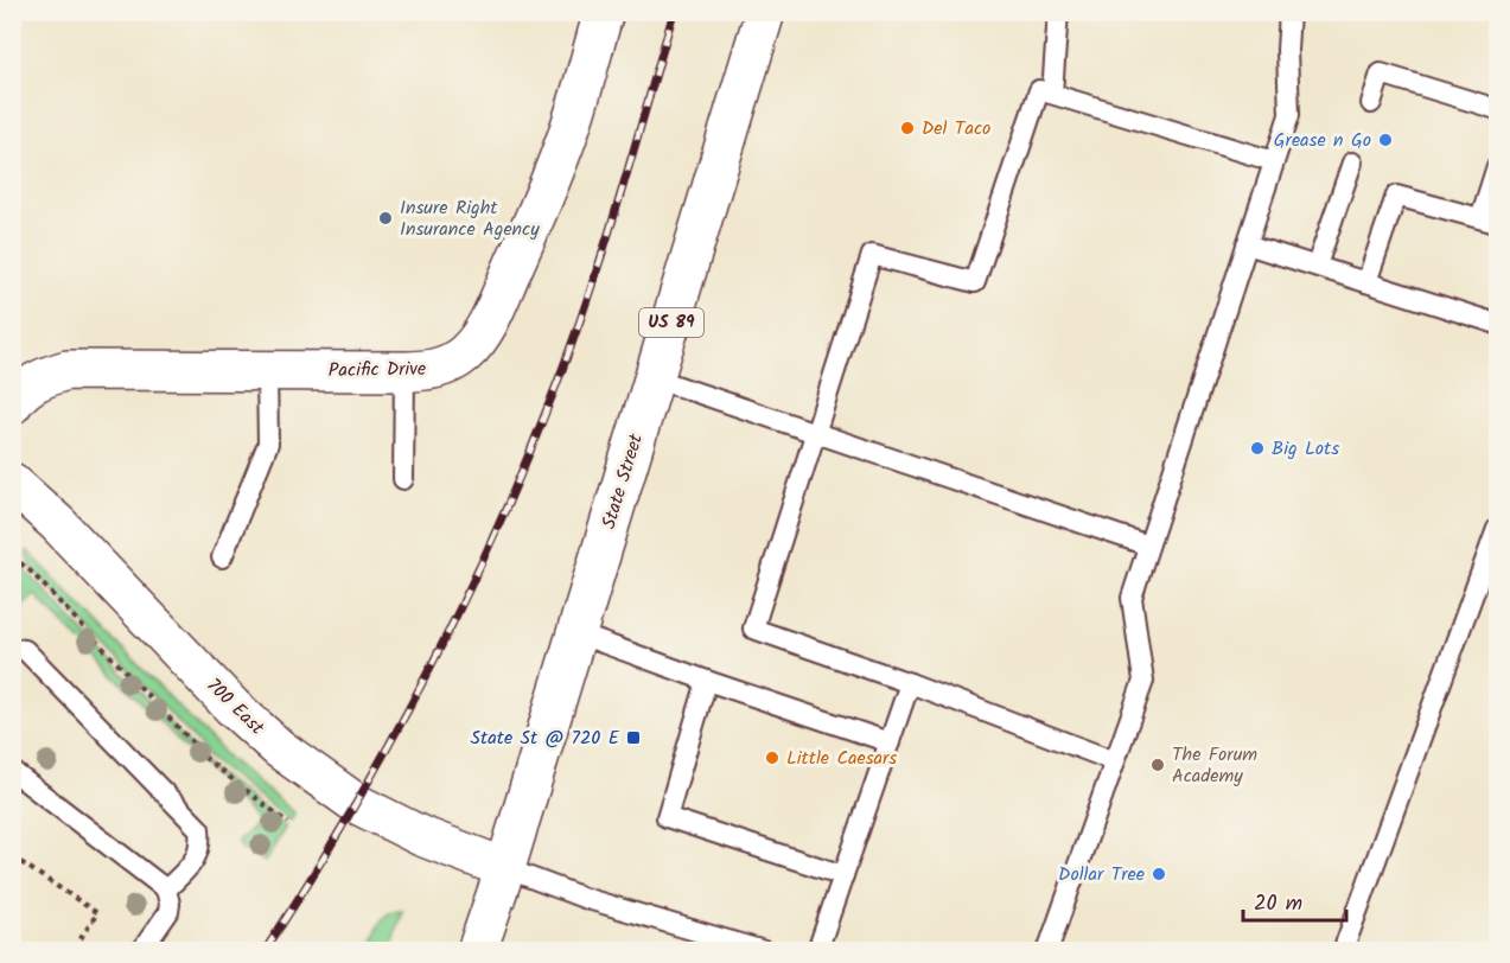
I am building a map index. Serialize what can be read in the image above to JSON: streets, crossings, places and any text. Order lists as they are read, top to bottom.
{
  "streets": {
    "street": [
      "US 89",
      "Pacific Drive",
      "State Street",
      "700 East"
    ]
  },
  "crossings": [
    ["State Street", "700 East"]
  ],
  "places": {
    "other": [
      "Del Taco",
      "Grease n Go",
      "Insure Right Insurance Agency",
      "Big Lots",
      "Little Caesars",
      "The Forum Academy",
      "Dollar Tree"
    ],
    "transit": ["State St @ 720 E"]
  },
  "scale_bar": "20 m"
}
